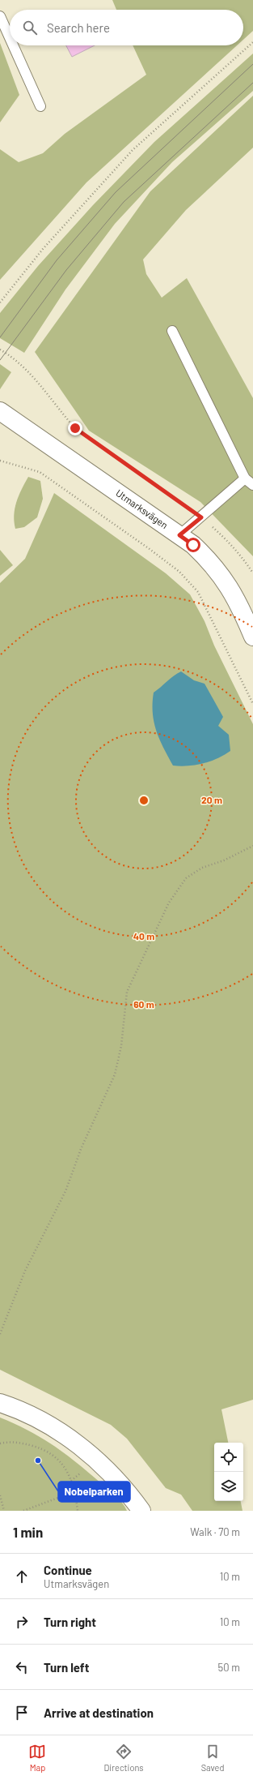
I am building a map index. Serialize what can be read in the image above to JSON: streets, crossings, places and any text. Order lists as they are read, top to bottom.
{
  "streets": {
    "street": ["Utmarksvägen"]
  },
  "places": ["Nobelparken"],
  "page": {
    "search": "Search here",
    "heading": ["1 min", "Walk · 70 m"],
    "list": [
      ["Continue", "Utmarksvägen", "10 m"],
      ["Turn right", "10 m"],
      ["Turn left", "50 m"],
      "Arrive at destination"
    ],
    "nav": ["Map", "Directions", "Saved"]
  },
  "rings": ["20 m", "40 m", "60 m"]
}
